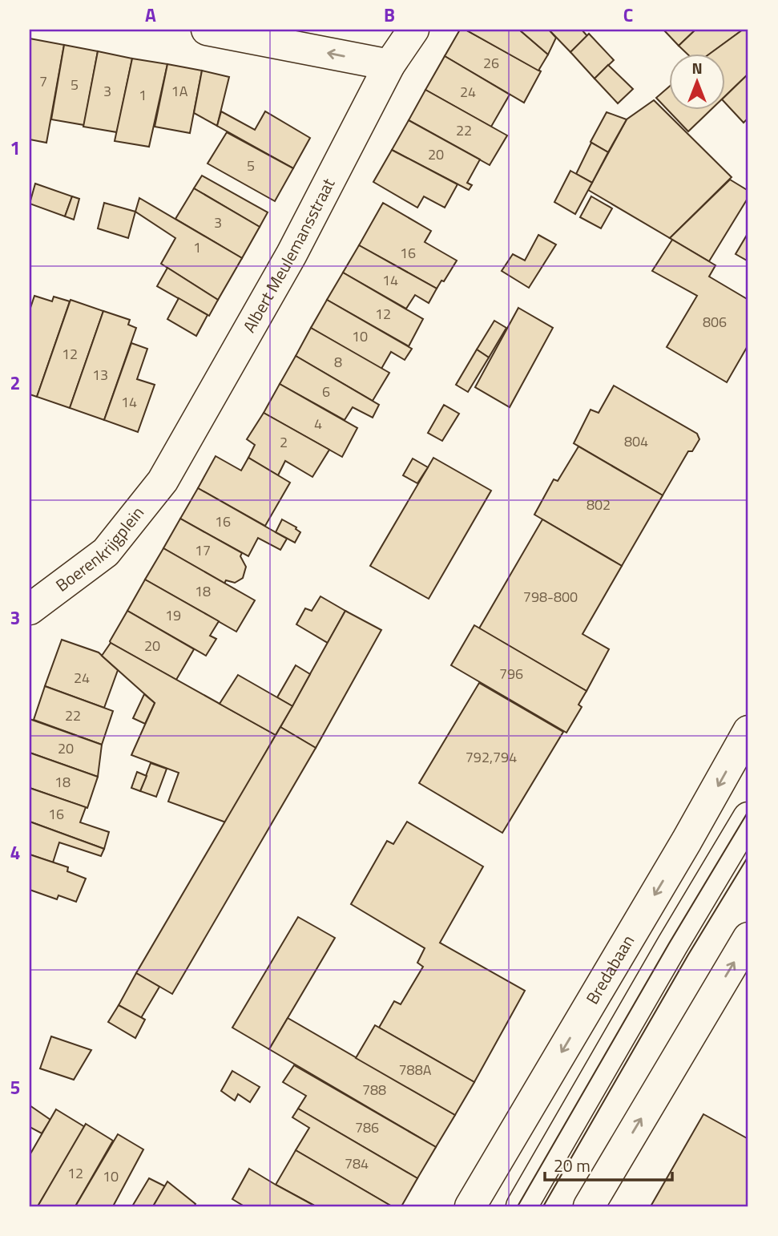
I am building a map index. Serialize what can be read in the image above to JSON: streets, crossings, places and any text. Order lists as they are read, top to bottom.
{
  "streets": {
    "street": ["Albert Meulemansstraat", "Boerenkrijgplein", "Bredabaan"]
  },
  "crossings": [
    ["Albert Meulemansstraat", "Boerenkrijgplein"]
  ],
  "house_numbers": [
    "26",
    "7",
    "5",
    "3",
    "1A",
    "24",
    "1",
    "22",
    "20",
    "5",
    "3",
    "1",
    "16",
    "14",
    "12",
    "806",
    "10",
    "12",
    "8",
    "13",
    "6",
    "14",
    "4",
    "804",
    "2",
    "802",
    "16",
    "17",
    "18",
    "798-800",
    "19",
    "20",
    "796",
    "24",
    "22",
    "20",
    "792,794",
    "18",
    "16",
    "788A",
    "788",
    "786",
    "784",
    "12",
    "10"
  ],
  "scale_bar": "20 m",
  "north": "top",
  "grid": {
    "columns": ["A", "B", "C"],
    "rows": [
      "1",
      "2",
      "3",
      "4",
      "5"
    ]
  }
}
